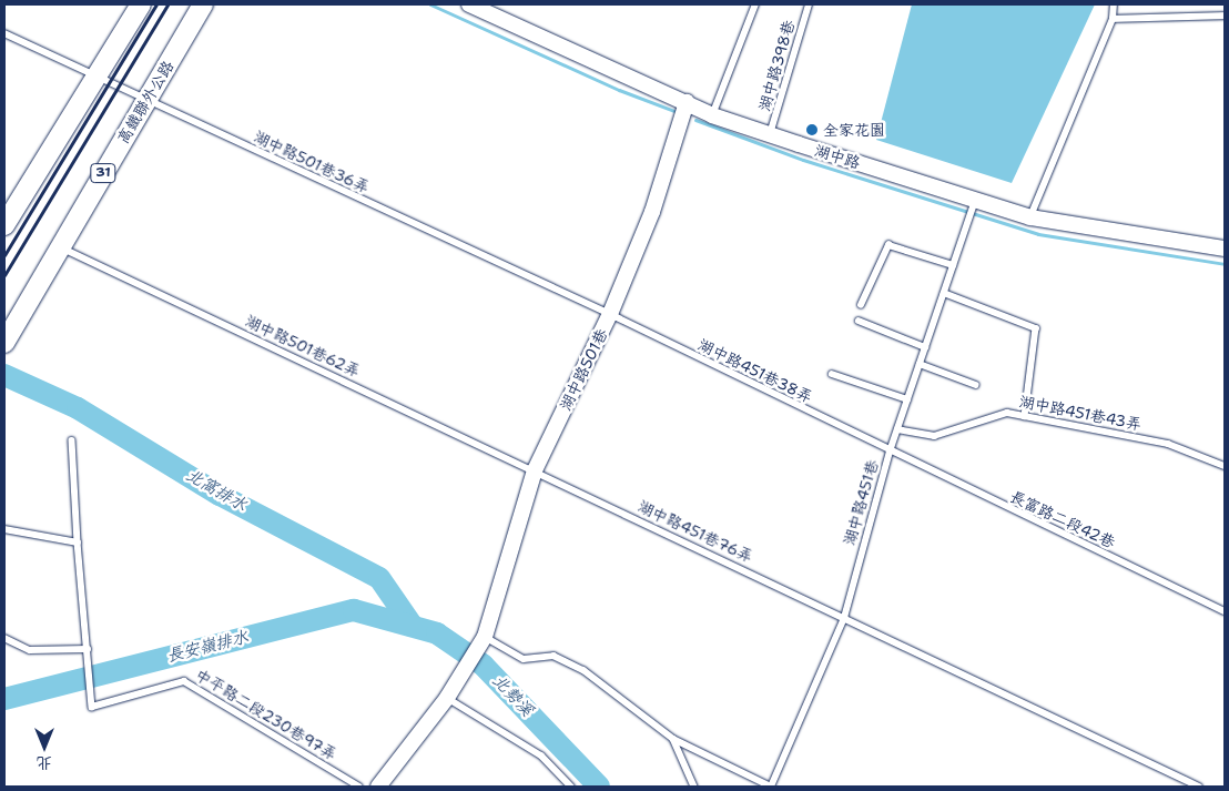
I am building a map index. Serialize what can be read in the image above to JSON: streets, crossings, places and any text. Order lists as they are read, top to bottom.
{
  "streets": {
    "main road": ["高鐵聯外公路", "31"],
    "street": ["湖中路", "湖中路501巷"],
    "lane": [
      "湖中路398巷",
      "湖中路501巷36弄",
      "湖中路501巷62弄",
      "湖中路451巷38弄",
      "湖中路451巷43弄",
      "湖中路451巷",
      "長富路二段42巷",
      "湖中路451巷76弄",
      "中平路二段230巷97弄"
    ]
  },
  "crossings": [
    ["湖中路398巷", "湖中路"],
    ["高鐵聯外公路", "湖中路501巷36弄"],
    ["高鐵聯外公路", "湖中路501巷62弄"],
    ["湖中路", "湖中路501巷"],
    ["湖中路", "湖中路451巷"],
    ["湖中路501巷36弄", "湖中路501巷"],
    ["湖中路501巷36弄", "湖中路451巷38弄"],
    ["湖中路501巷62弄", "湖中路501巷"],
    ["湖中路501巷62弄", "湖中路451巷76弄"],
    ["湖中路501巷", "湖中路451巷38弄"],
    ["湖中路501巷", "湖中路451巷"],
    ["湖中路501巷", "湖中路451巷76弄"],
    ["湖中路451巷38弄", "湖中路451巷"],
    ["湖中路451巷38弄", "長富路二段42巷"],
    ["湖中路451巷43弄", "湖中路451巷"],
    ["湖中路451巷", "長富路二段42巷"],
    ["湖中路451巷", "湖中路451巷76弄"]
  ],
  "water": ["北窩排水", "長安嶺排水", "北勢溪"],
  "places": ["全家花園"],
  "north": "bottom"
}
